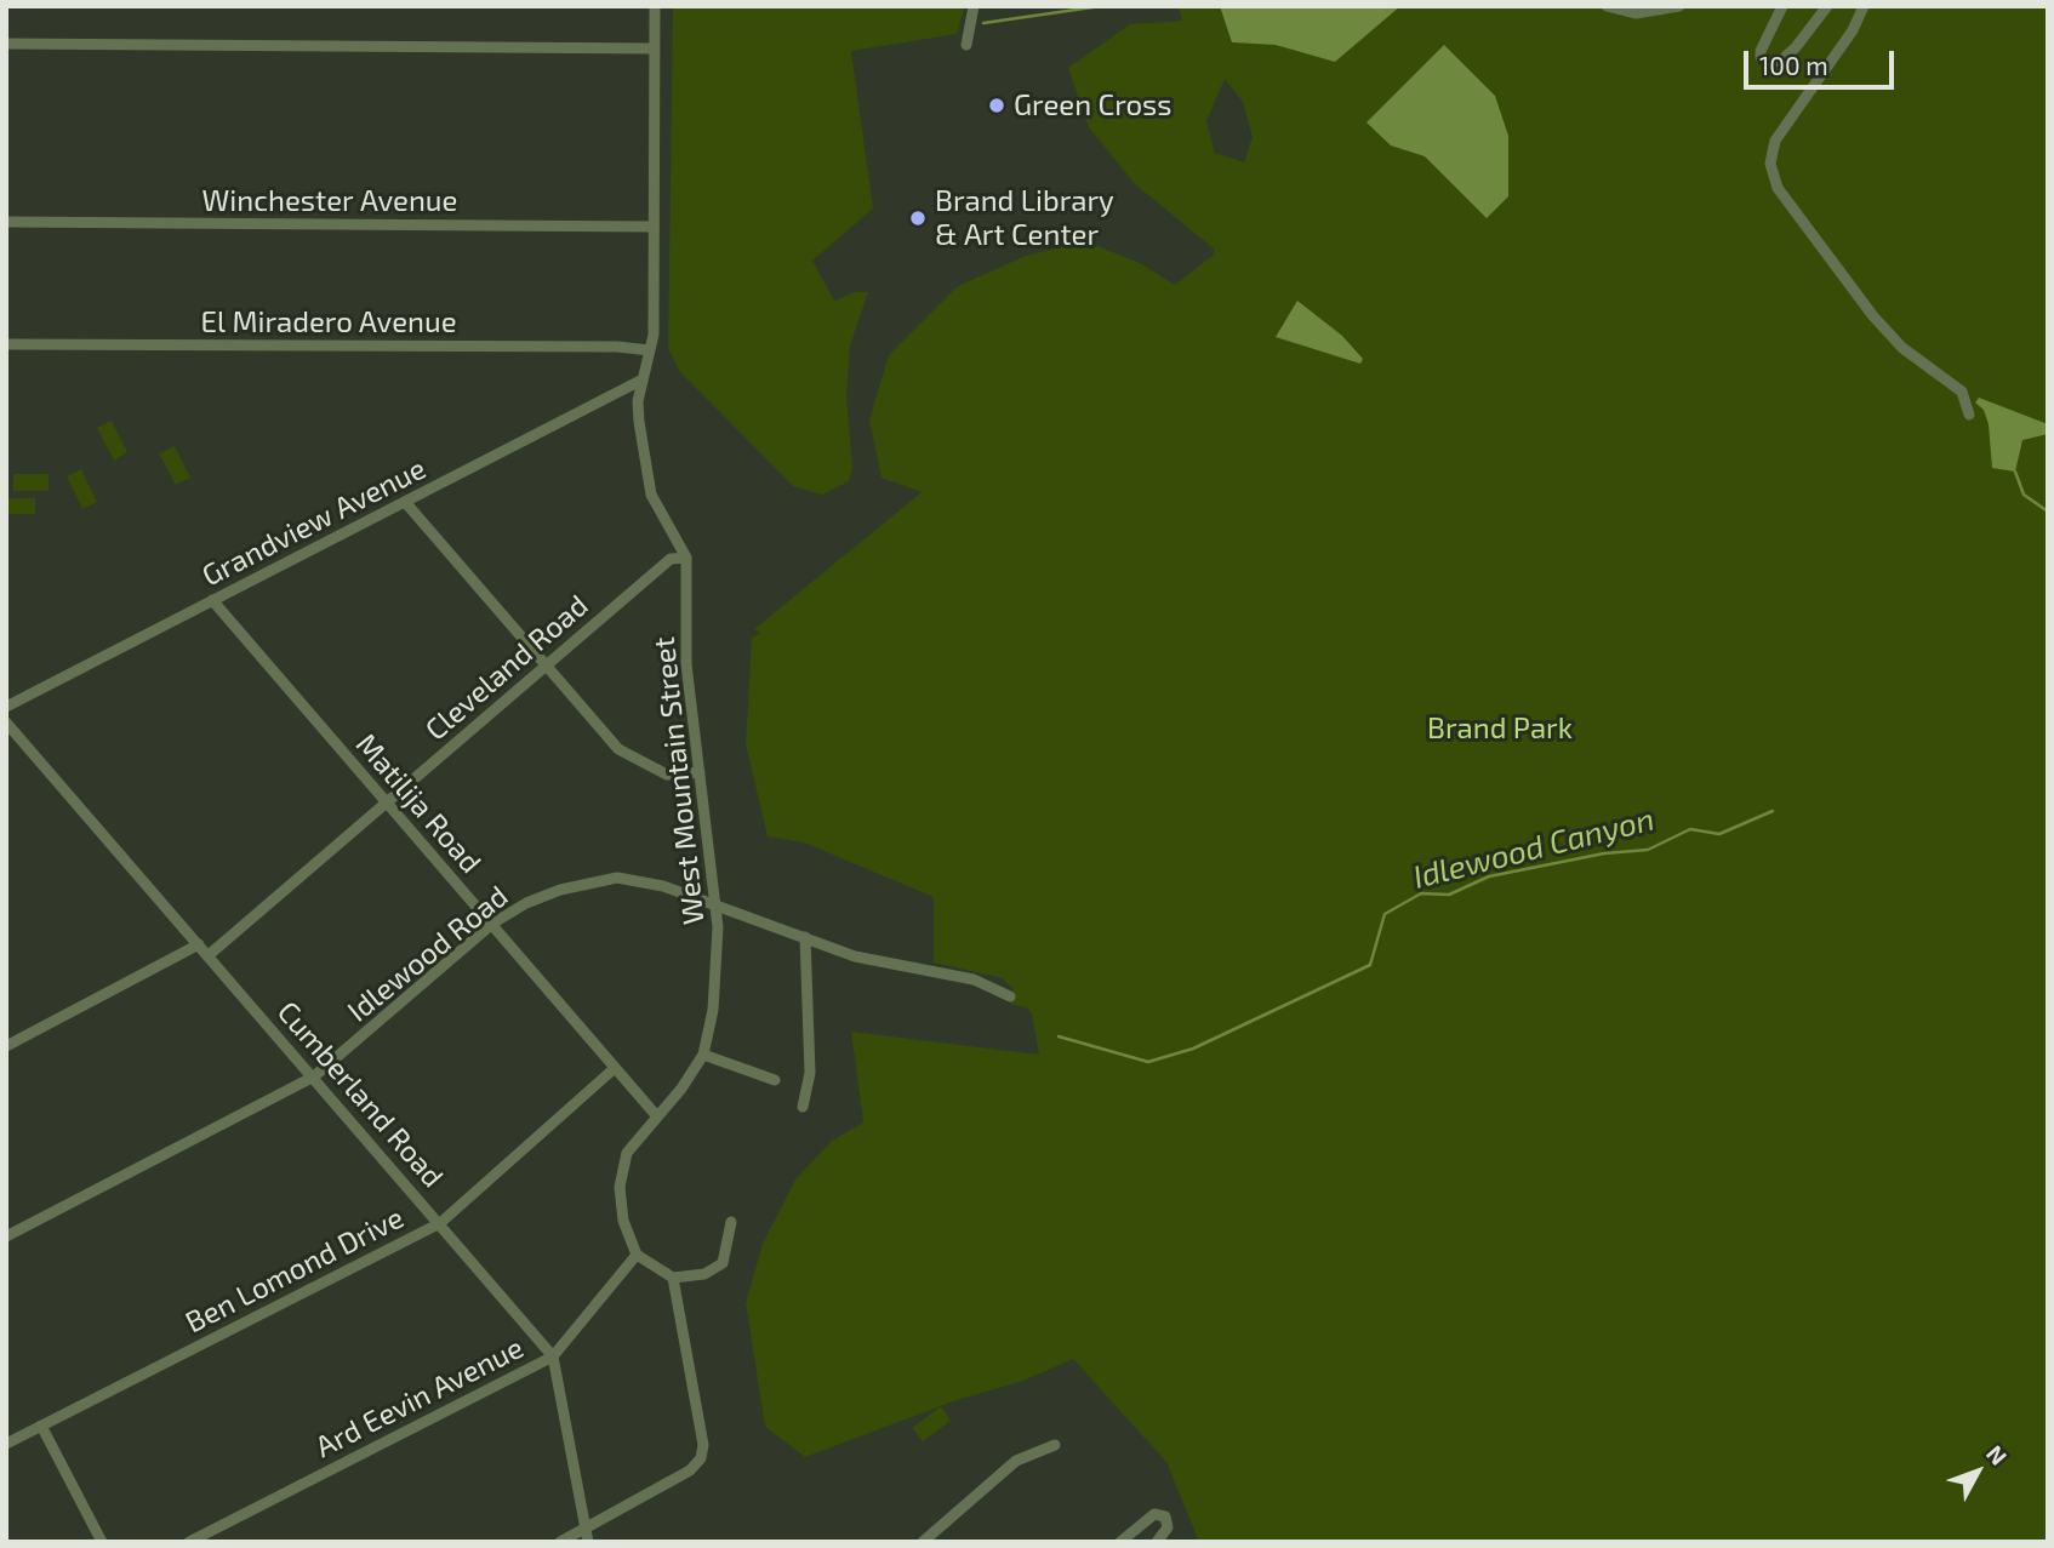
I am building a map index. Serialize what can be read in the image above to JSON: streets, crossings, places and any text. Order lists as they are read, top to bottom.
{
  "streets": {
    "street": [
      "Winchester Avenue",
      "El Miradero Avenue",
      "Grandview Avenue",
      "Cleveland Road",
      "West Mountain Street",
      "Matilija Road",
      "Idlewood Road",
      "Cumberland Road",
      "Ben Lomond Drive",
      "Ard Eevin Avenue"
    ]
  },
  "crossings": [
    ["Winchester Avenue", "West Mountain Street"],
    ["El Miradero Avenue", "West Mountain Street"],
    ["Grandview Avenue", "West Mountain Street"],
    ["Grandview Avenue", "Matilija Road"],
    ["Cleveland Road", "West Mountain Street"],
    ["Cleveland Road", "Matilija Road"],
    ["Cleveland Road", "Cumberland Road"],
    ["West Mountain Street", "Matilija Road"],
    ["West Mountain Street", "Idlewood Road"],
    ["West Mountain Street", "Ard Eevin Avenue"],
    ["Matilija Road", "Idlewood Road"],
    ["Matilija Road", "Ben Lomond Drive"],
    ["Idlewood Road", "Cumberland Road"],
    ["Cumberland Road", "Ben Lomond Drive"],
    ["Cumberland Road", "Ard Eevin Avenue"]
  ],
  "water": ["Idlewood Canyon"],
  "parks": ["Brand Park"],
  "places": ["Green Cross", "Brand Library & Art Center"],
  "scale_bar": "100 m",
  "north": "top right"
}
